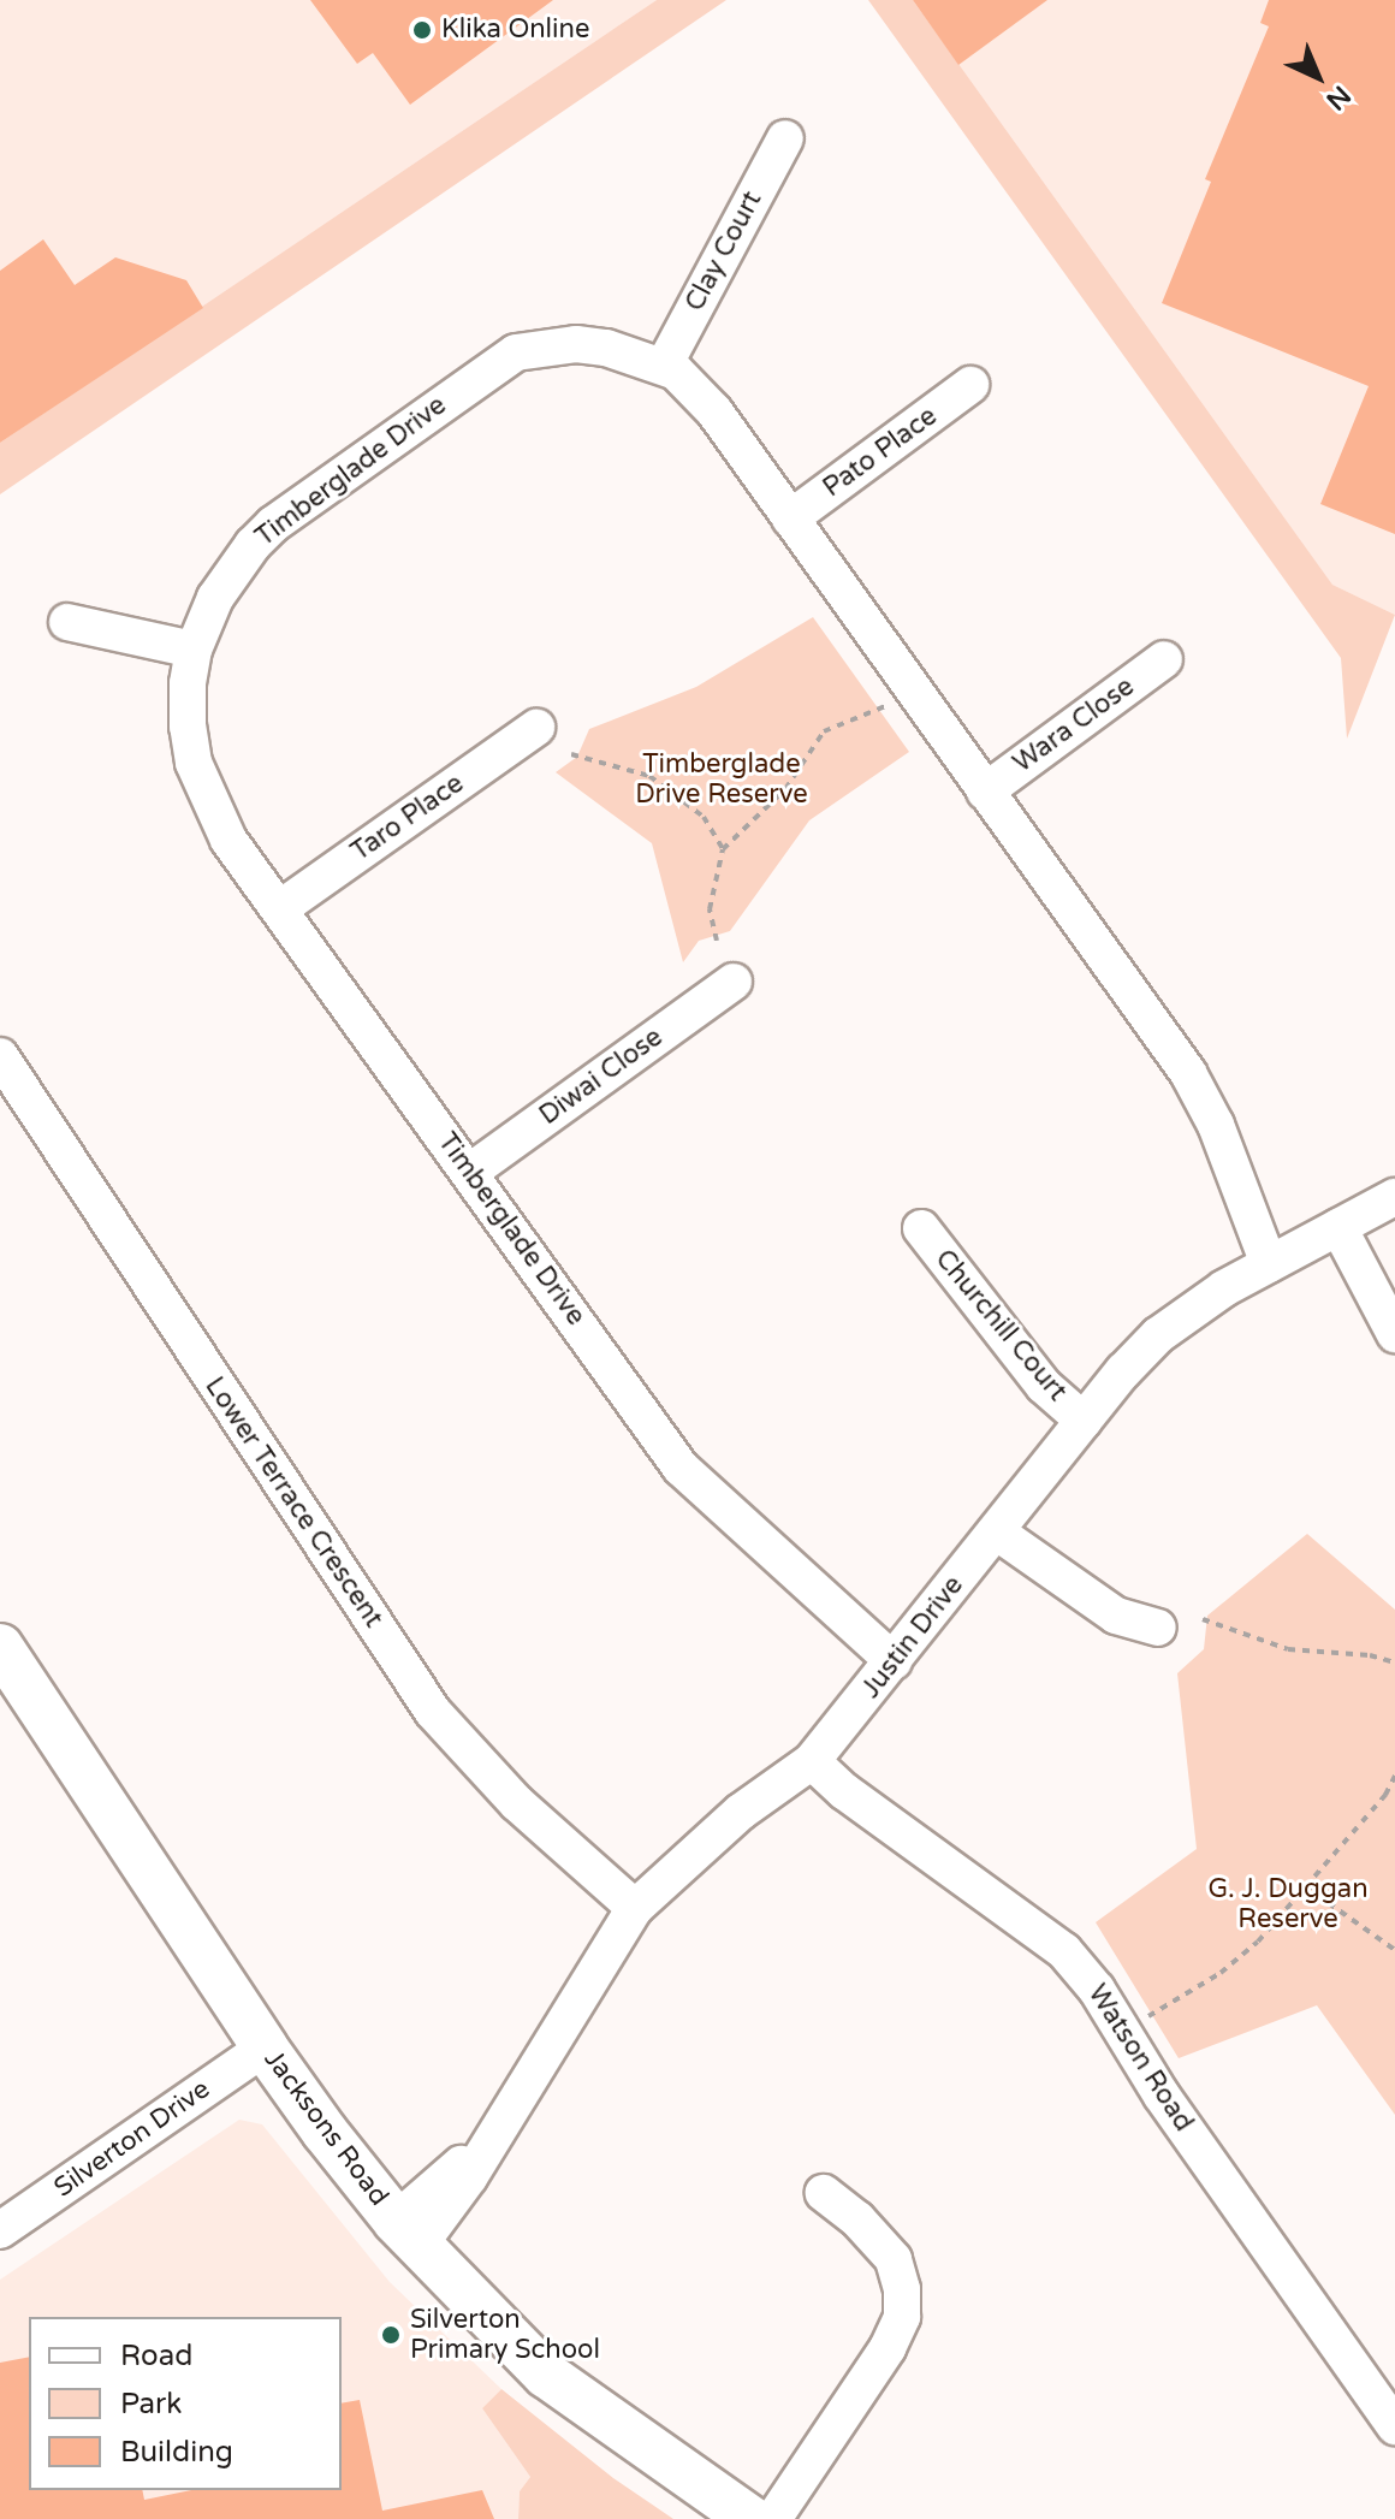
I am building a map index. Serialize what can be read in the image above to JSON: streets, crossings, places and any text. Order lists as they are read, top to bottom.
{
  "streets": {
    "main road": ["Jacksons Road"],
    "street": [
      "Clay Court",
      "Pato Place",
      "Timberglade Drive",
      "Wara Close",
      "Taro Place",
      "Diwai Close",
      "Churchill Court",
      "Lower Terrace Crescent",
      "Justin Drive",
      "Watson Road",
      "Silverton Drive"
    ]
  },
  "crossings": [
    ["Clay Court", "Timberglade Drive"],
    ["Pato Place", "Timberglade Drive"],
    ["Timberglade Drive", "Wara Close"],
    ["Timberglade Drive", "Taro Place"],
    ["Timberglade Drive", "Diwai Close"],
    ["Timberglade Drive", "Justin Drive"],
    ["Churchill Court", "Justin Drive"],
    ["Lower Terrace Crescent", "Justin Drive"],
    ["Justin Drive", "Watson Road"],
    ["Justin Drive", "Jacksons Road"],
    ["Jacksons Road", "Silverton Drive"]
  ],
  "parks": ["Timberglade Drive Reserve", "G. J. Duggan Reserve"],
  "places": ["Klika Online", "Silverton Primary School"],
  "legend": ["Road", "Park", "Building"],
  "north": "bottom right"
}
